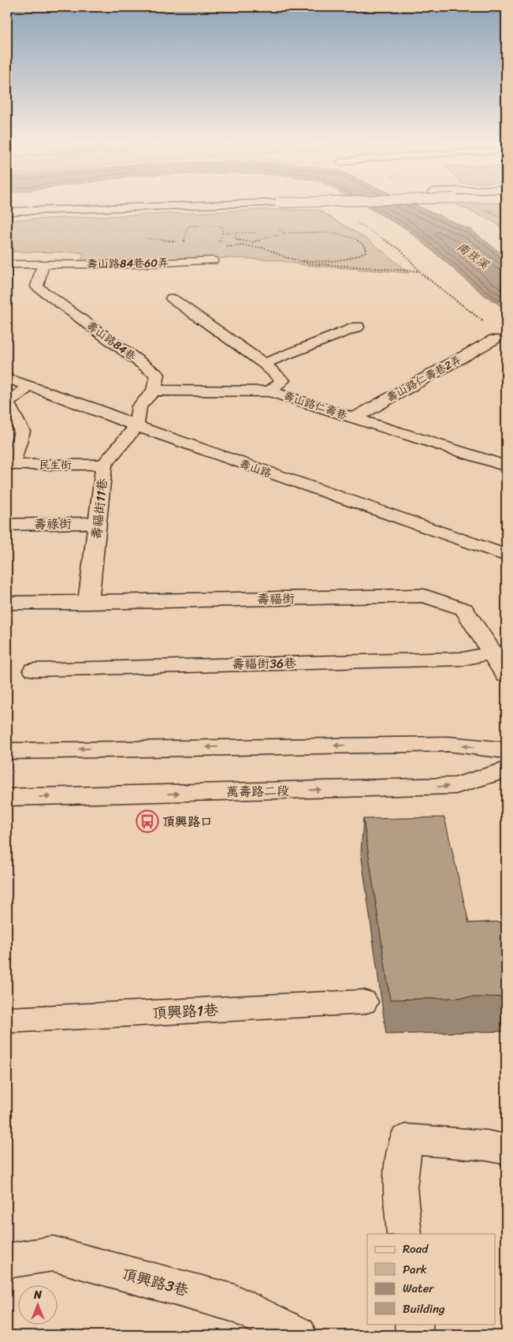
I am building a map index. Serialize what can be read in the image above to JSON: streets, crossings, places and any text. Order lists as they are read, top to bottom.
{
  "streets": {
    "main road": [
      "壽山路84巷60弄",
      "壽山路84巷",
      "壽山路仁壽巷2弄",
      "壽山路仁壽巷",
      "民生街",
      "壽山路",
      "壽福街11巷",
      "壽祿街",
      "壽福街",
      "壽福街36巷",
      "萬壽路二段",
      "頂興路1巷",
      "頂興路3巷"
    ]
  },
  "crossings": [
    ["壽山路84巷60弄", "壽山路84巷"],
    ["壽山路仁壽巷2弄", "壽山路仁壽巷"],
    ["民生街", "壽福街11巷"],
    ["壽山路", "壽福街11巷"],
    ["壽福街11巷", "壽祿街"],
    ["壽福街11巷", "壽福街"],
    ["壽福街", "壽福街36巷"]
  ],
  "water": ["南崁溪"],
  "places": {
    "bus stop": ["頂興路口"]
  },
  "legend": [
    "Road",
    "Park",
    "Water",
    "Building"
  ],
  "north": "top"
}
